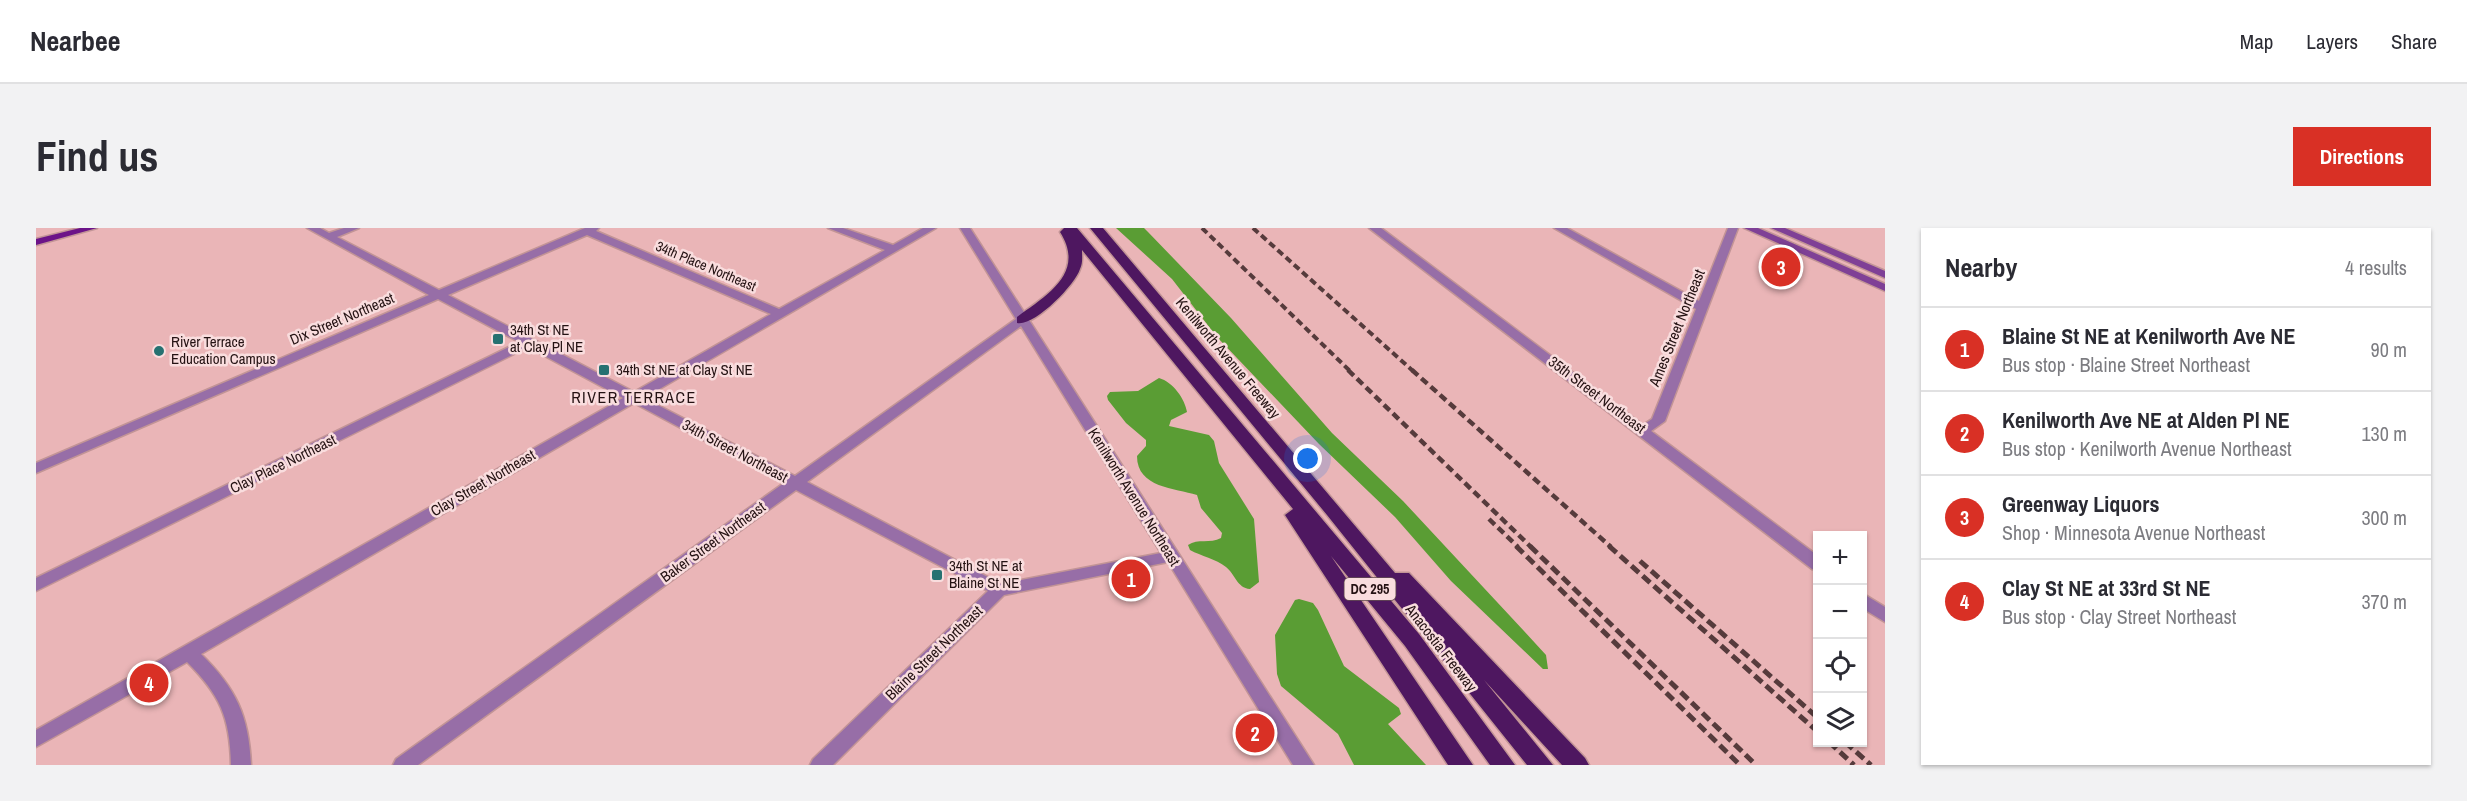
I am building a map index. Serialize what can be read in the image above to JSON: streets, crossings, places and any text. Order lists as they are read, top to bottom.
{
  "streets": {
    "highway": ["Kenilworth Avenue Freeway", "DC 295", "Anacostia Freeway"],
    "street": [
      "34th Place Northeast",
      "Dix Street Northeast",
      "Ames Street Northeast",
      "35th Street Northeast",
      "34th Street Northeast",
      "Clay Place Northeast",
      "Clay Street Northeast",
      "Kenilworth Avenue Northeast",
      "Baker Street Northeast",
      "Blaine Street Northeast"
    ]
  },
  "crossings": [
    ["34th Place Northeast", "Dix Street Northeast"],
    ["34th Place Northeast", "Clay Street Northeast"],
    ["Dix Street Northeast", "34th Street Northeast"],
    ["Ames Street Northeast", "35th Street Northeast"],
    ["Kenilworth Avenue Freeway", "Anacostia Freeway"],
    ["34th Street Northeast", "Clay Place Northeast"],
    ["34th Street Northeast", "Clay Street Northeast"],
    ["34th Street Northeast", "Baker Street Northeast"],
    ["34th Street Northeast", "Blaine Street Northeast"],
    ["Kenilworth Avenue Northeast", "Baker Street Northeast"],
    ["DC 295", "Anacostia Freeway"]
  ],
  "districts": ["RIVER TERRACE"],
  "places": {
    "transit": ["34th St NE at Clay Pl NE", "34th St NE at Clay St NE", "34th St NE at Blaine St NE"],
    "other": ["River Terrace Education Campus"]
  },
  "page": {
    "header": "Nearbee",
    "nav": ["Map", "Layers", "Share"],
    "buttons": "Directions",
    "title": "Find us",
    "heading": ["Nearby", "4 results"],
    "pins": [
      "3",
      "1",
      "4",
      "2"
    ],
    "list": [
      {
        "mark": "1",
        "name": "Blaine St NE at Kenilworth Ave NE",
        "note": "Bus stop · Blaine Street Northeast",
        "value": "90 m"
      },
      {
        "mark": "2",
        "name": "Kenilworth Ave NE at Alden Pl NE",
        "note": "Bus stop · Kenilworth Avenue Northeast",
        "value": "130 m"
      },
      {
        "mark": "3",
        "name": "Greenway Liquors",
        "note": "Shop · Minnesota Avenue Northeast",
        "value": "300 m"
      },
      {
        "mark": "4",
        "name": "Clay St NE at 33rd St NE",
        "note": "Bus stop · Clay Street Northeast",
        "value": "370 m"
      }
    ],
    "map_buttons": ["+", "−"]
  }
}
